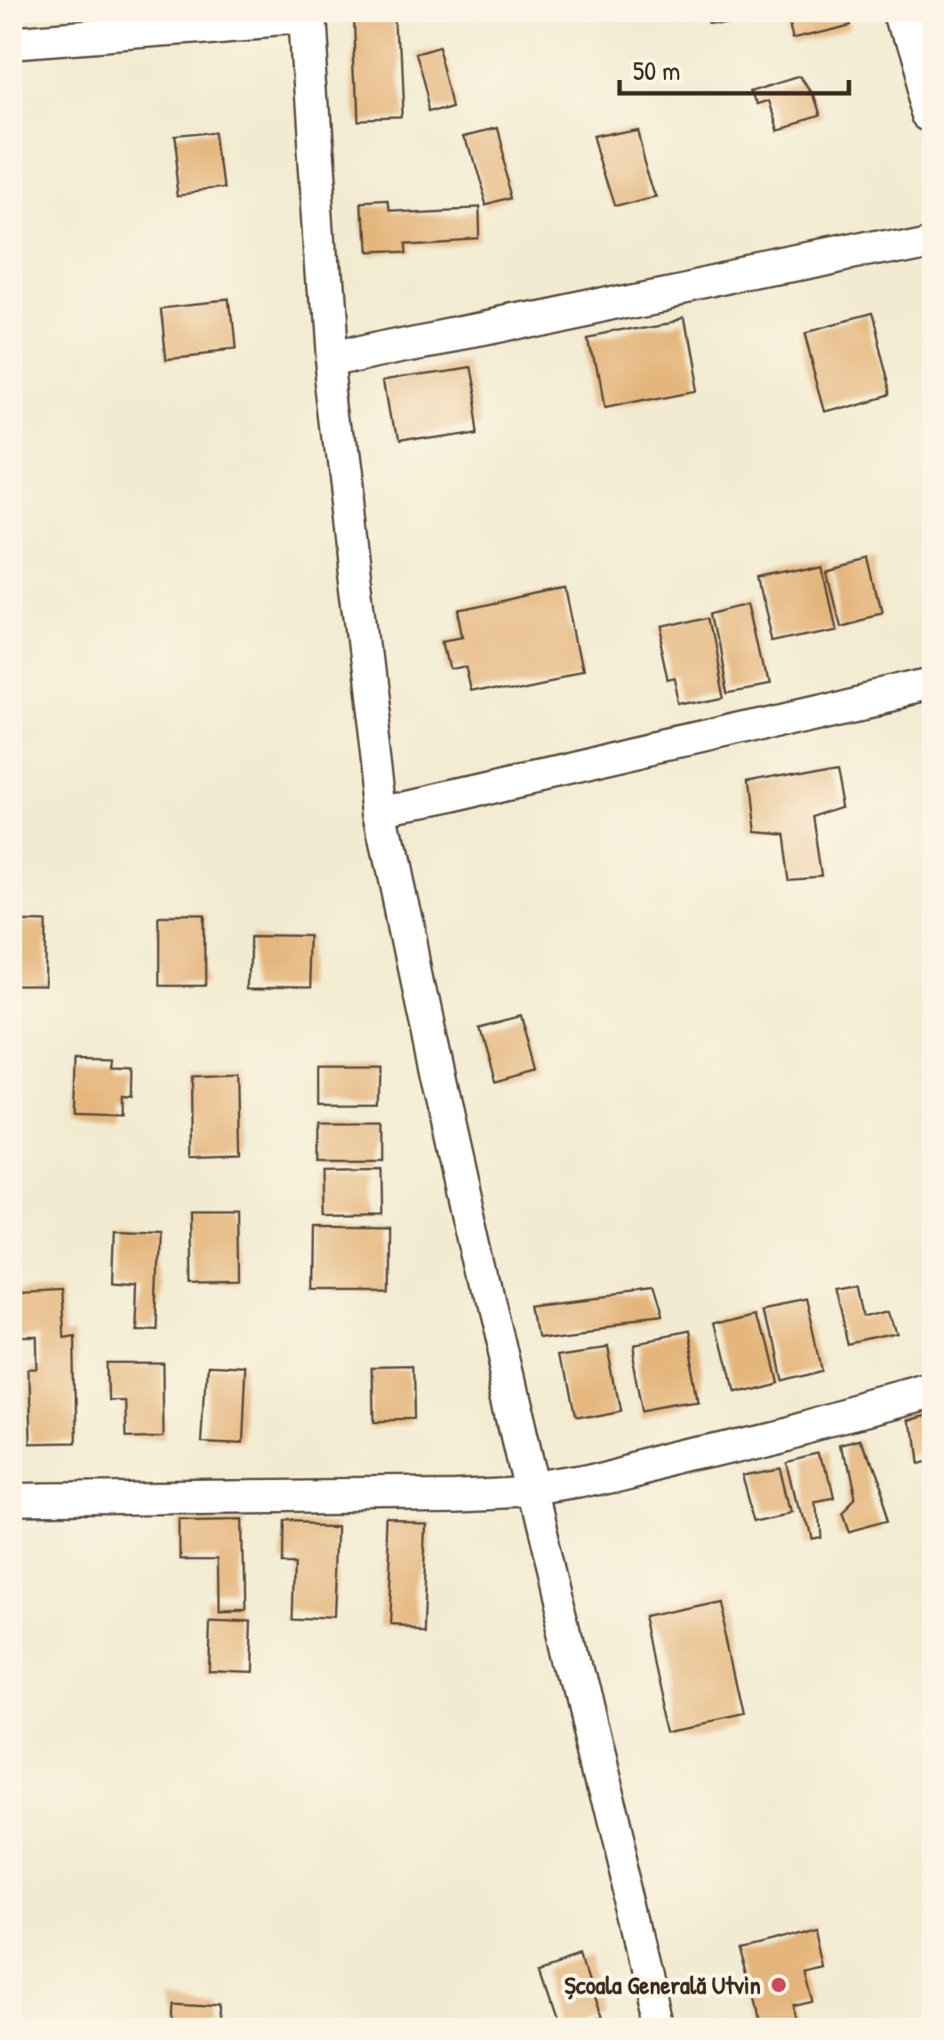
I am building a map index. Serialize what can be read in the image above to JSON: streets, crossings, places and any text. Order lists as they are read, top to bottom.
{
  "places": ["Școala Generală Utvin"],
  "scale_bar": "50 m"
}
